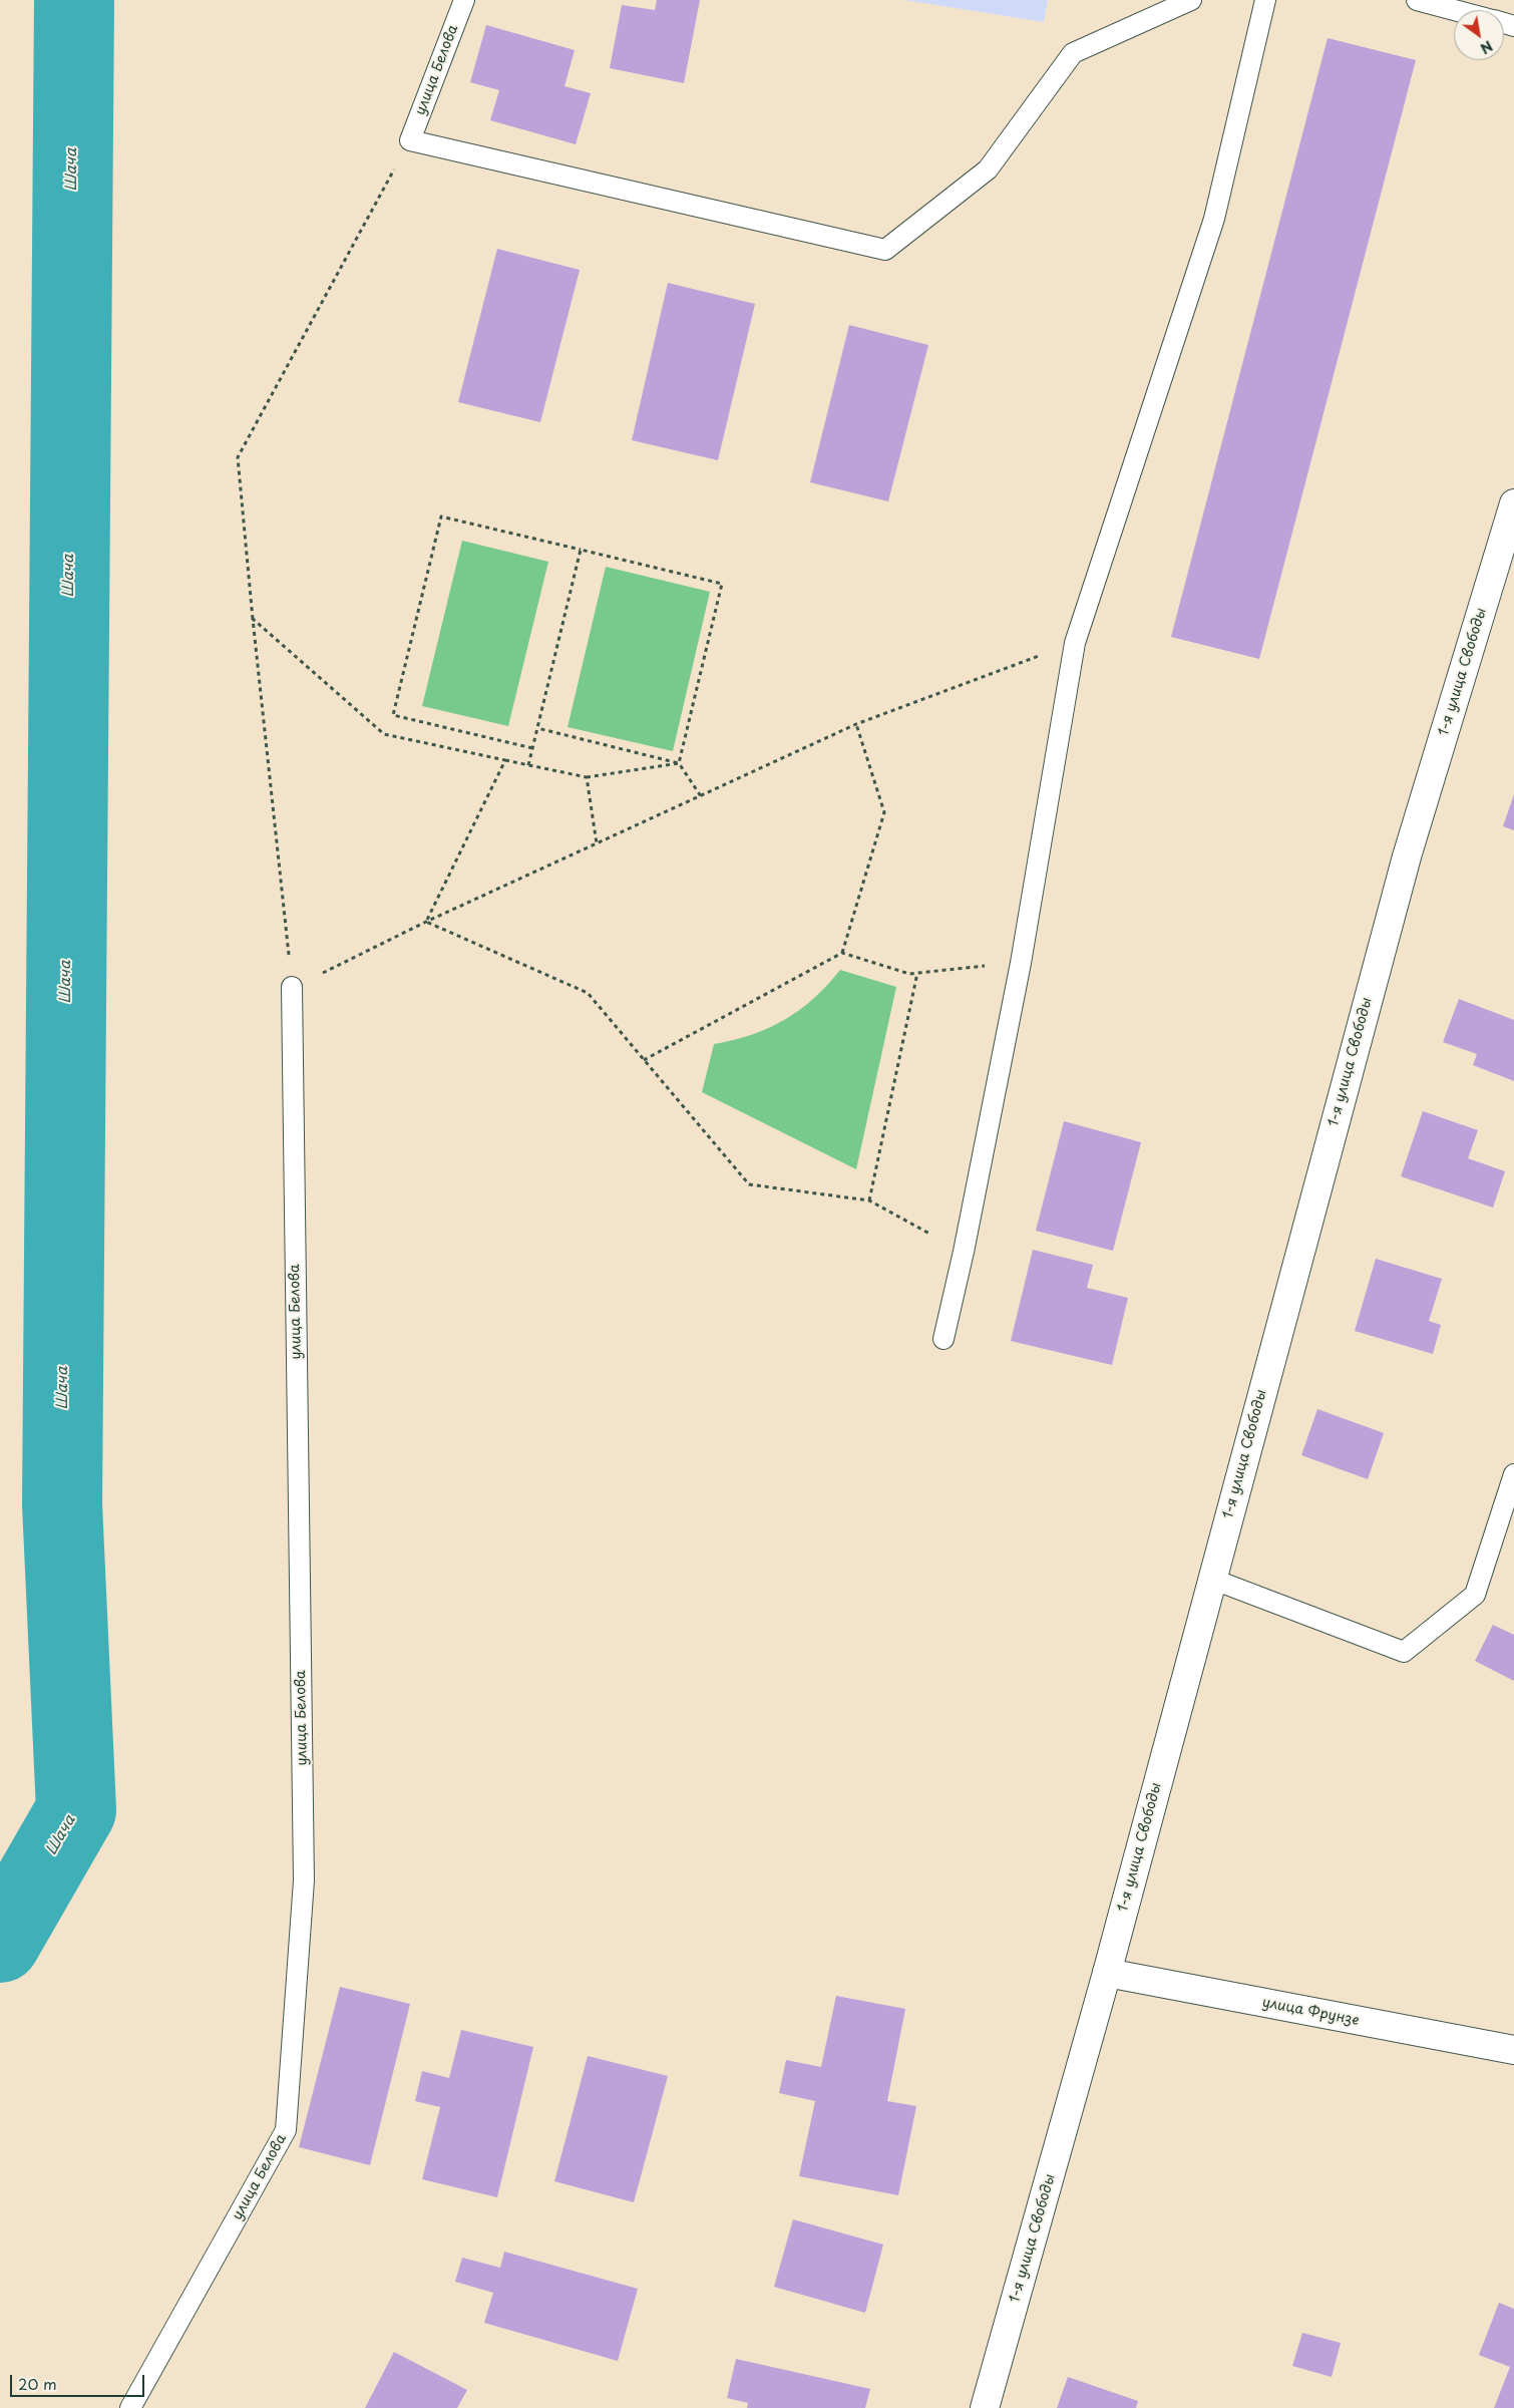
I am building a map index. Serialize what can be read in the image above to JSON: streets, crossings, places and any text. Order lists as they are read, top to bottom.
{
  "streets": {
    "street": ["1-я улица Свободы", "улица Фрунзе"],
    "lane": ["улица Белова"]
  },
  "crossings": [
    ["1-я улица Свободы", "улица Фрунзе"]
  ],
  "water": ["Шача"],
  "scale_bar": "20 m",
  "north": "bottom right"
}
